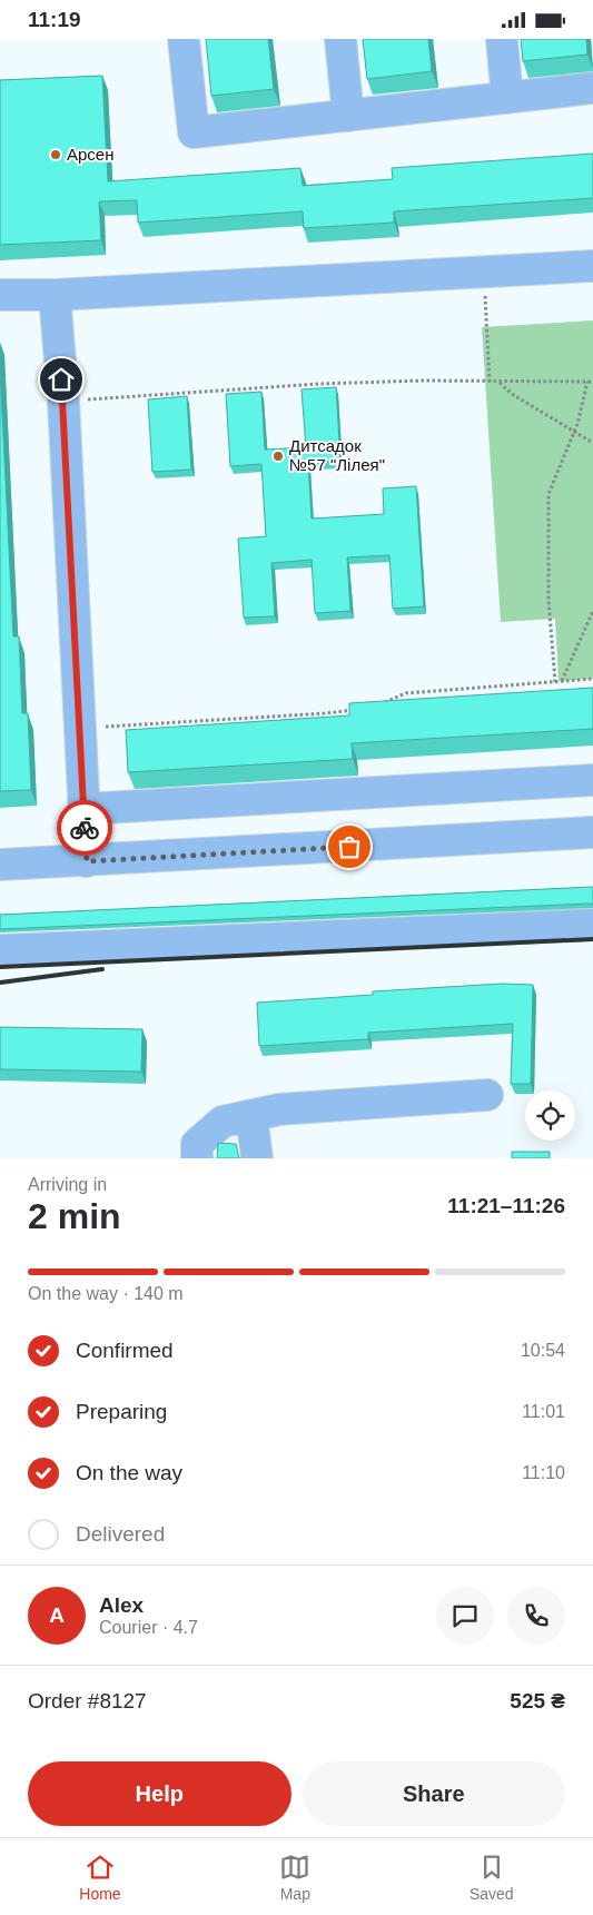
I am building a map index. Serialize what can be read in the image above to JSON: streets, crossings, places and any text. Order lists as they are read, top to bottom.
{
  "places": ["Арсен", "Дитсадок №57 \"Лілея\""],
  "page": {
    "status": "11:19",
    "heading": ["2 min", "Arriving in", "11:21–11:26"],
    "panel": [
      "Alex",
      "Courier · 4.7",
      "Order #8127",
      "525 ₴"
    ],
    "bar": "On the way · 140 m",
    "list": [
      ["Confirmed", "10:54"],
      ["Preparing", "11:01"],
      ["On the way", "11:10"],
      "Delivered"
    ],
    "round": "A",
    "buttons": ["Help", "Share"],
    "tabs": ["Home", "Map", "Saved"]
  }
}
